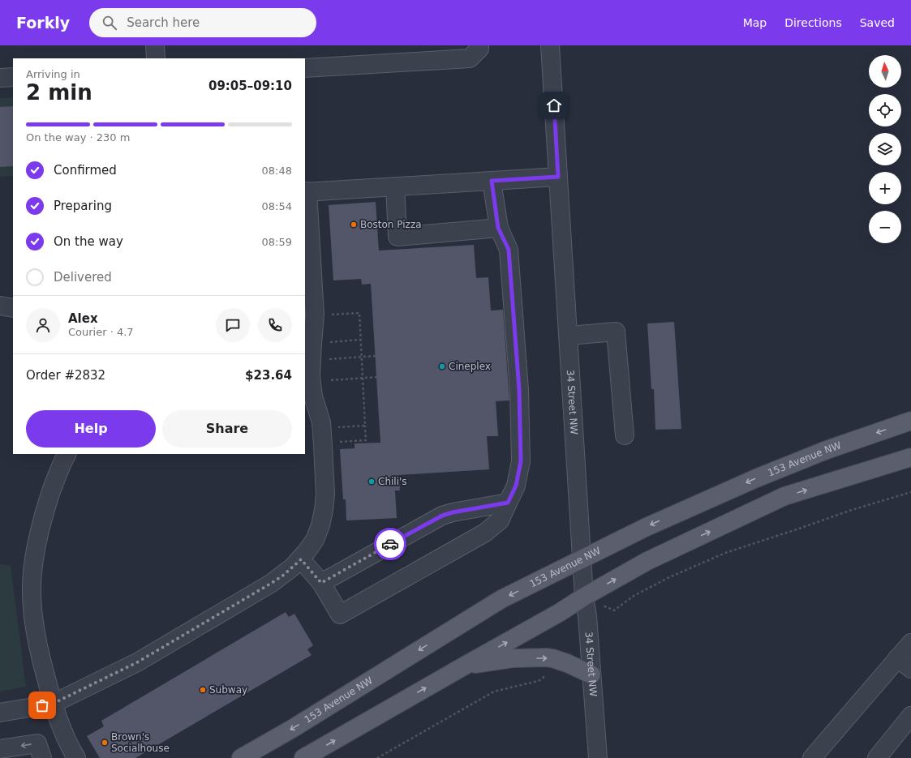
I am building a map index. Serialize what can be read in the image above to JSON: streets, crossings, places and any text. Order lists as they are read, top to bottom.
{
  "streets": {
    "main road": ["153 Avenue NW"],
    "street": ["34 Street NW"]
  },
  "crossings": [
    ["34 Street NW", "153 Avenue NW"]
  ],
  "places": [
    "Boston Pizza",
    "Cineplex",
    "Chili's",
    "Subway",
    "Brown's Socialhouse"
  ],
  "north": "top",
  "page": {
    "header": "Forkly",
    "search": "Search here",
    "nav": ["Map", "Directions", "Saved"],
    "map_buttons": ["+", "−"],
    "heading": ["2 min", "Arriving in", "09:05–09:10"],
    "panel": [
      "Alex",
      "Courier · 4.7",
      "Order #2832",
      "$23.64"
    ],
    "bar": "On the way · 230 m",
    "list": [
      ["Confirmed", "08:48"],
      ["Preparing", "08:54"],
      ["On the way", "08:59"],
      "Delivered"
    ],
    "buttons": ["Help", "Share"]
  }
}
